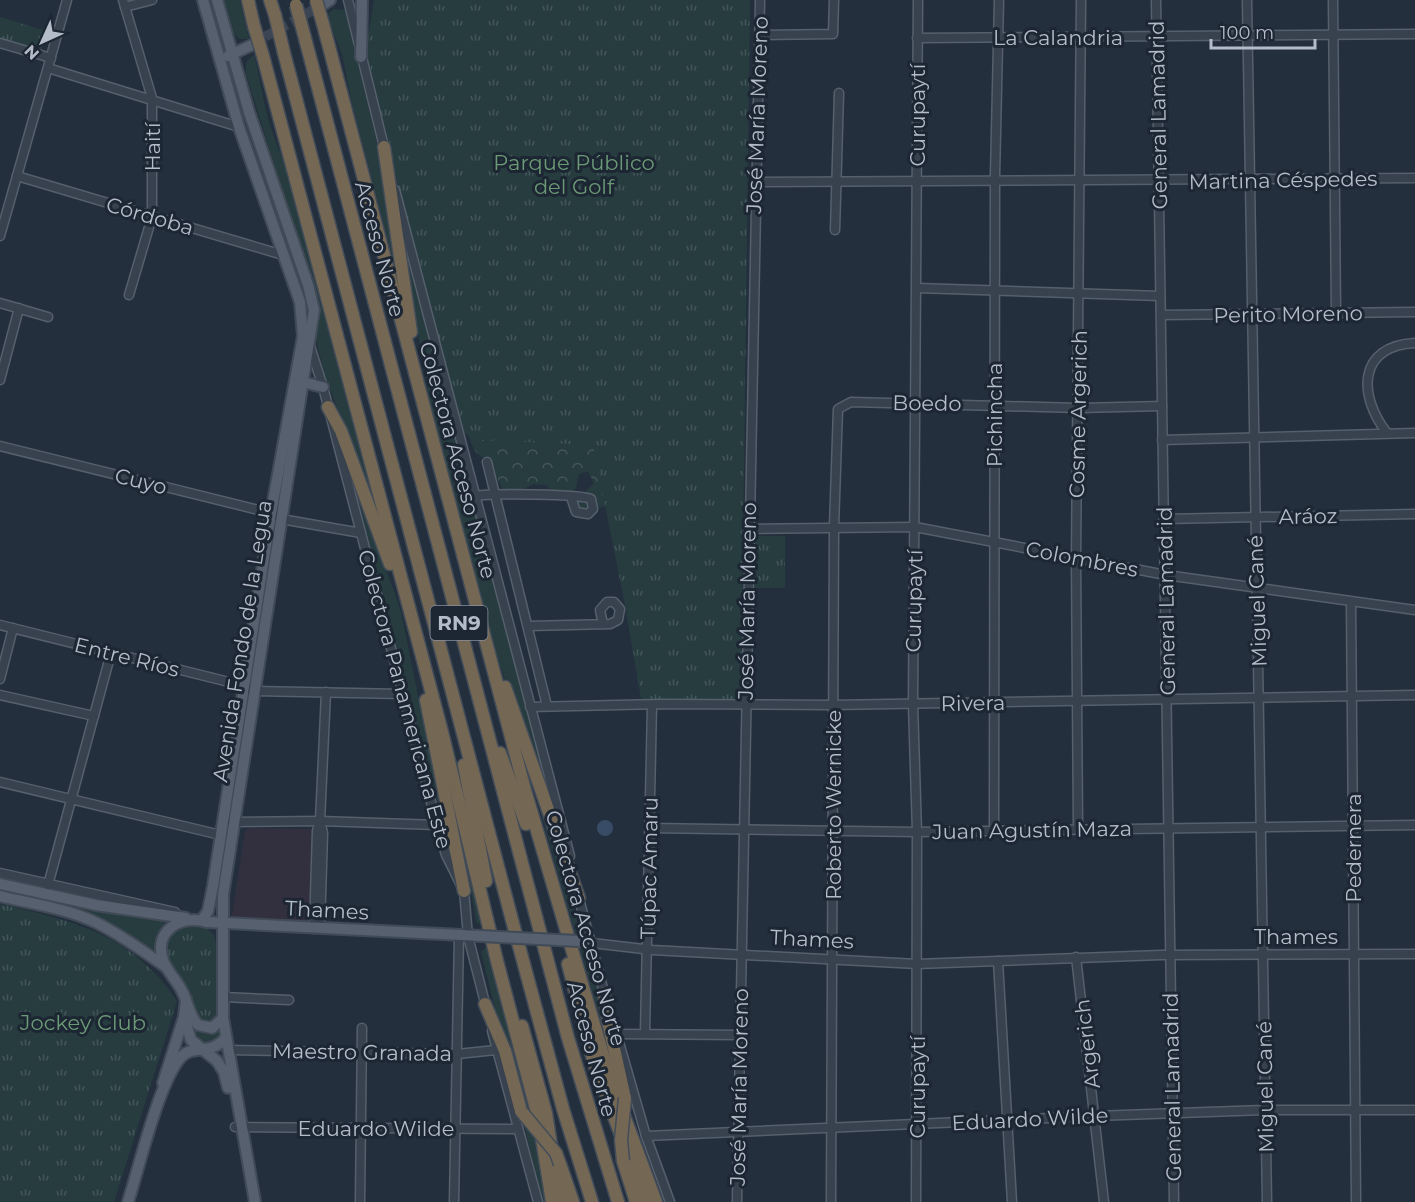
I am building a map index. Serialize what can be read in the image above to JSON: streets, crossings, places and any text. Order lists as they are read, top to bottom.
{
  "streets": {
    "highway": ["Acceso Norte", "Colectora Acceso Norte", "RN9"],
    "main road": ["Avenida Fondo de la Legua", "Thames"],
    "street": [
      "La Calandria",
      "José María Moreno",
      "Curupaytí",
      "General Lamadrid",
      "Haití",
      "Martina Céspedes",
      "Córdoba",
      "Perito Moreno",
      "Boedo",
      "Cosme Argerich",
      "Pichincha",
      "Cuyo",
      "Aráoz",
      "Colombres",
      "Miguel Cané",
      "Entre Ríos",
      "Colectora Panamericana Este",
      "Rivera",
      "Roberto Wernicke",
      "Juan Agustín Maza",
      "Pedernera",
      "Túpac Amaru",
      "Argerich",
      "Maestro Granada",
      "Eduardo Wilde"
    ]
  },
  "crossings": [
    ["La Calandria", "Curupaytí"],
    ["La Calandria", "General Lamadrid"],
    ["La Calandria", "Cosme Argerich"],
    ["La Calandria", "Pichincha"],
    ["La Calandria", "Miguel Cané"],
    ["José María Moreno", "Martina Céspedes"],
    ["José María Moreno", "Colombres"],
    ["José María Moreno", "Rivera"],
    ["José María Moreno", "Juan Agustín Maza"],
    ["José María Moreno", "Thames"],
    ["José María Moreno", "Eduardo Wilde"],
    ["Curupaytí", "Martina Céspedes"],
    ["Curupaytí", "Boedo"],
    ["Curupaytí", "Colombres"],
    ["Curupaytí", "Rivera"],
    ["Curupaytí", "Juan Agustín Maza"],
    ["Curupaytí", "Thames"],
    ["Curupaytí", "Eduardo Wilde"],
    ["General Lamadrid", "Martina Céspedes"],
    ["General Lamadrid", "Perito Moreno"],
    ["General Lamadrid", "Boedo"],
    ["General Lamadrid", "Aráoz"],
    ["General Lamadrid", "Colombres"],
    ["General Lamadrid", "Rivera"],
    ["General Lamadrid", "Juan Agustín Maza"],
    ["General Lamadrid", "Thames"],
    ["General Lamadrid", "Eduardo Wilde"],
    ["Haití", "Córdoba"],
    ["Martina Céspedes", "Cosme Argerich"],
    ["Martina Céspedes", "Pichincha"],
    ["Martina Céspedes", "Miguel Cané"],
    ["Perito Moreno", "Miguel Cané"],
    ["Boedo", "Cosme Argerich"],
    ["Boedo", "Pichincha"],
    ["Boedo", "Roberto Wernicke"],
    ["Cosme Argerich", "Colombres"],
    ["Cosme Argerich", "Rivera"],
    ["Cosme Argerich", "Juan Agustín Maza"],
    ["Pichincha", "Colombres"],
    ["Pichincha", "Rivera"],
    ["Pichincha", "Juan Agustín Maza"],
    ["Cuyo", "Avenida Fondo de la Legua"],
    ["Aráoz", "Miguel Cané"],
    ["Colombres", "Miguel Cané"],
    ["Colombres", "Roberto Wernicke"],
    ["Colombres", "Pedernera"],
    ["Miguel Cané", "Rivera"],
    ["Miguel Cané", "Juan Agustín Maza"],
    ["Miguel Cané", "Thames"],
    ["Miguel Cané", "Eduardo Wilde"],
    ["Avenida Fondo de la Legua", "Entre Ríos"],
    ["Avenida Fondo de la Legua", "Colectora Panamericana Este"],
    ["Avenida Fondo de la Legua", "Thames"],
    ["Colectora Panamericana Este", "Thames"],
    ["Colectora Panamericana Este", "Maestro Granada"],
    ["Colectora Panamericana Este", "Eduardo Wilde"],
    ["Rivera", "Roberto Wernicke"],
    ["Rivera", "Pedernera"],
    ["Rivera", "Túpac Amaru"],
    ["Roberto Wernicke", "Juan Agustín Maza"],
    ["Roberto Wernicke", "Thames"],
    ["Roberto Wernicke", "Eduardo Wilde"],
    ["Juan Agustín Maza", "Pedernera"],
    ["Juan Agustín Maza", "Túpac Amaru"],
    ["Pedernera", "Thames"],
    ["Pedernera", "Eduardo Wilde"],
    ["Túpac Amaru", "Thames"],
    ["Thames", "Argerich"],
    ["Argerich", "Eduardo Wilde"]
  ],
  "parks": ["Parque Público del Golf", "Jockey Club"],
  "scale_bar": "100 m",
  "north": "bottom left"
}
